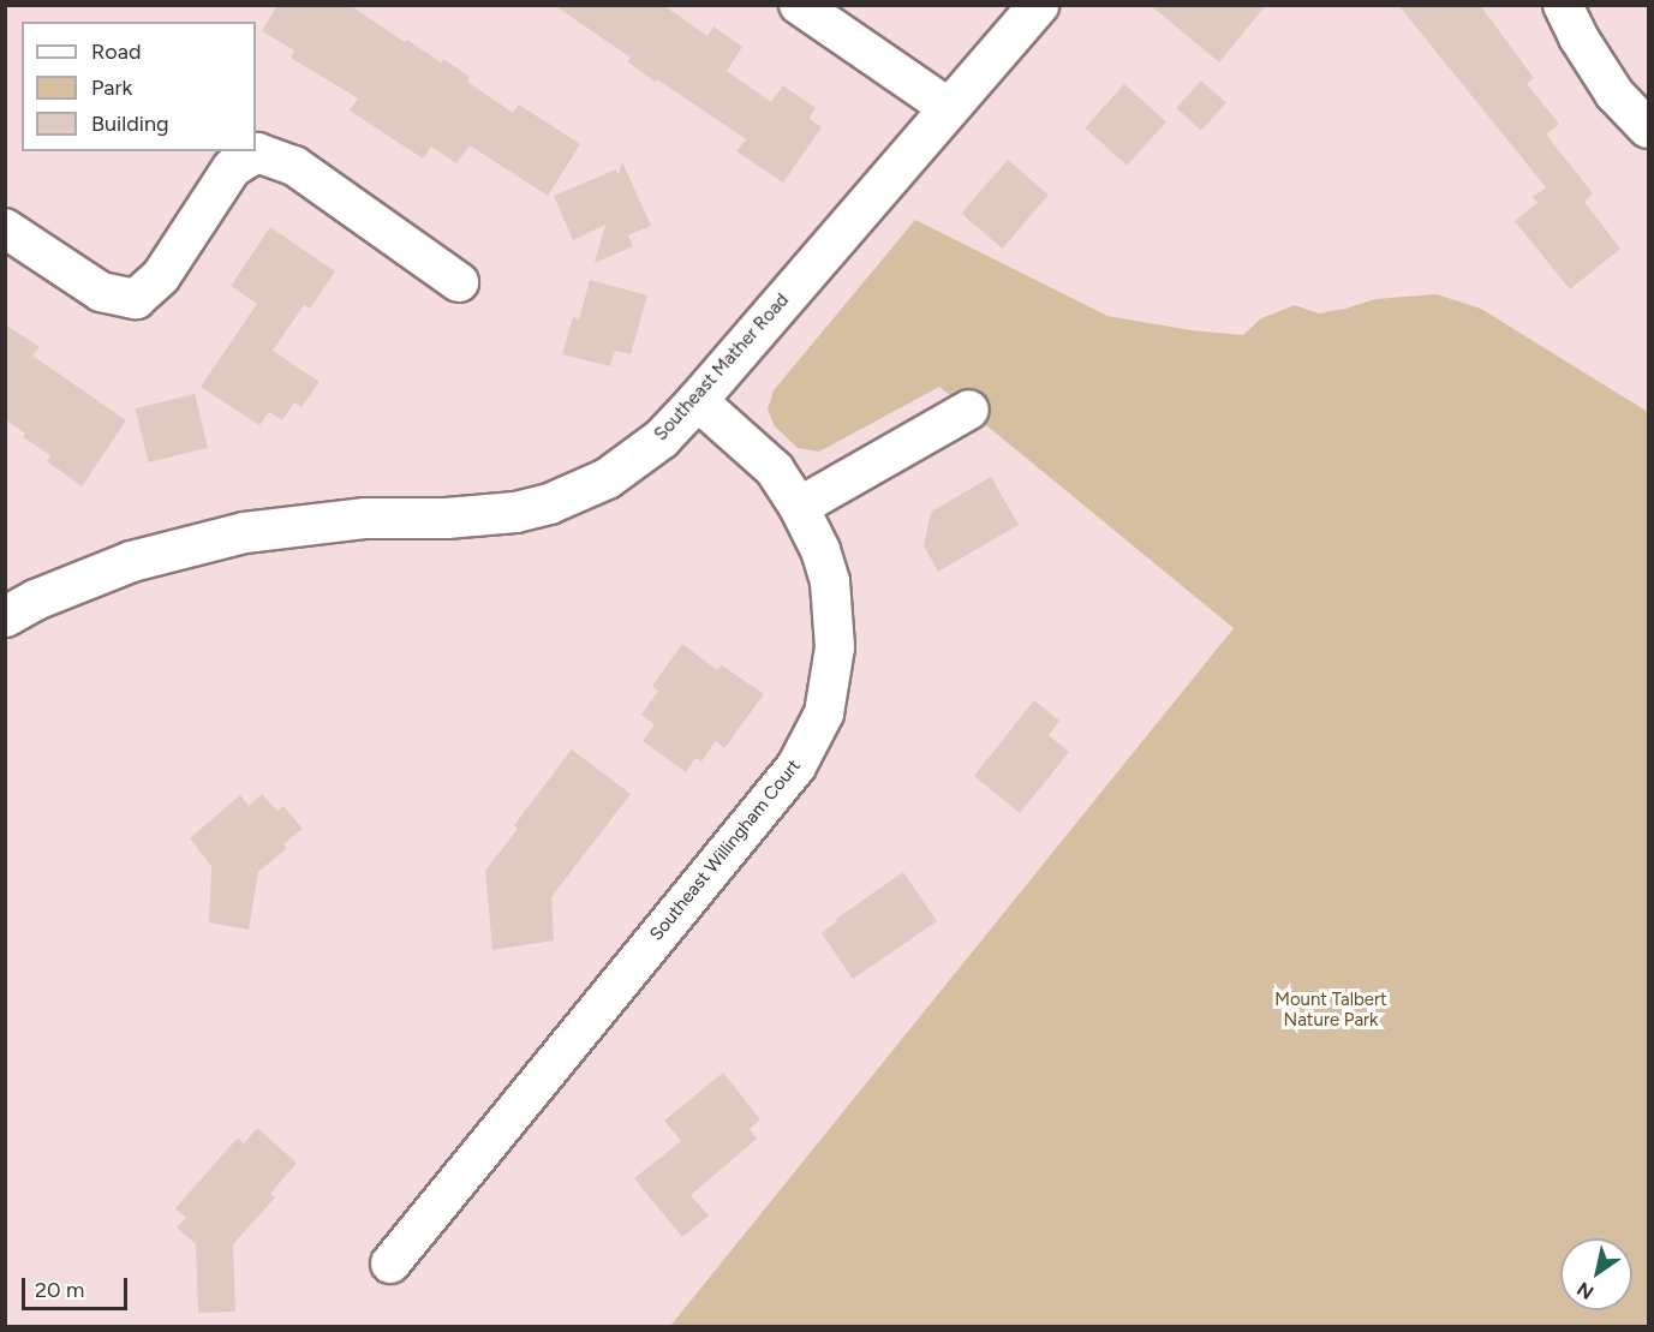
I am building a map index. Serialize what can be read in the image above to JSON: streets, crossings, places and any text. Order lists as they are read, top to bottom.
{
  "streets": {
    "street": ["Southeast Mather Road", "Southeast Willingham Court"]
  },
  "crossings": [
    ["Southeast Mather Road", "Southeast Willingham Court"]
  ],
  "parks": ["Mount Talbert Nature Park"],
  "legend": ["Road", "Park", "Building"],
  "scale_bar": "20 m",
  "north": "bottom left"
}
